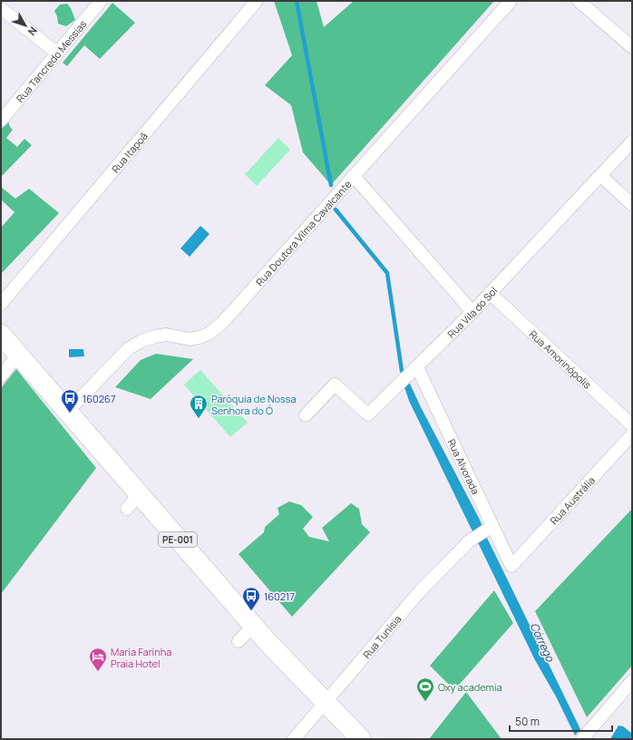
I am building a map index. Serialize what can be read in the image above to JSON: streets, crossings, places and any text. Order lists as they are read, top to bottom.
{
  "streets": {
    "main road": ["PE-001"],
    "street": [
      "Rua Tancredo Messias",
      "Rua Itapoã",
      "Rua Doutora Vilma Cavalcante",
      "Rua Vila do Sol",
      "Rua Amorinópolis",
      "Rua Alvorada",
      "Rua Austrália",
      "Rua Tunísia"
    ]
  },
  "crossings": [
    ["Rua Doutora Vilma Cavalcante", "PE-001"],
    ["Rua Vila do Sol", "Rua Amorinópolis"],
    ["Rua Vila do Sol", "Rua Alvorada"],
    ["Rua Alvorada", "Rua Austrália"],
    ["Rua Alvorada", "Rua Tunísia"],
    ["PE-001", "Rua Tunísia"]
  ],
  "water": ["Córrego"],
  "places": {
    "bus stop": ["160267", "160217"],
    "building": ["Paróquia de Nossa Senhora do Ó"],
    "hotel": ["Maria Farinha Praia Hotel"],
    "sports": ["Oxy academia"]
  },
  "scale_bar": "50 m",
  "north": "bottom right"
}
